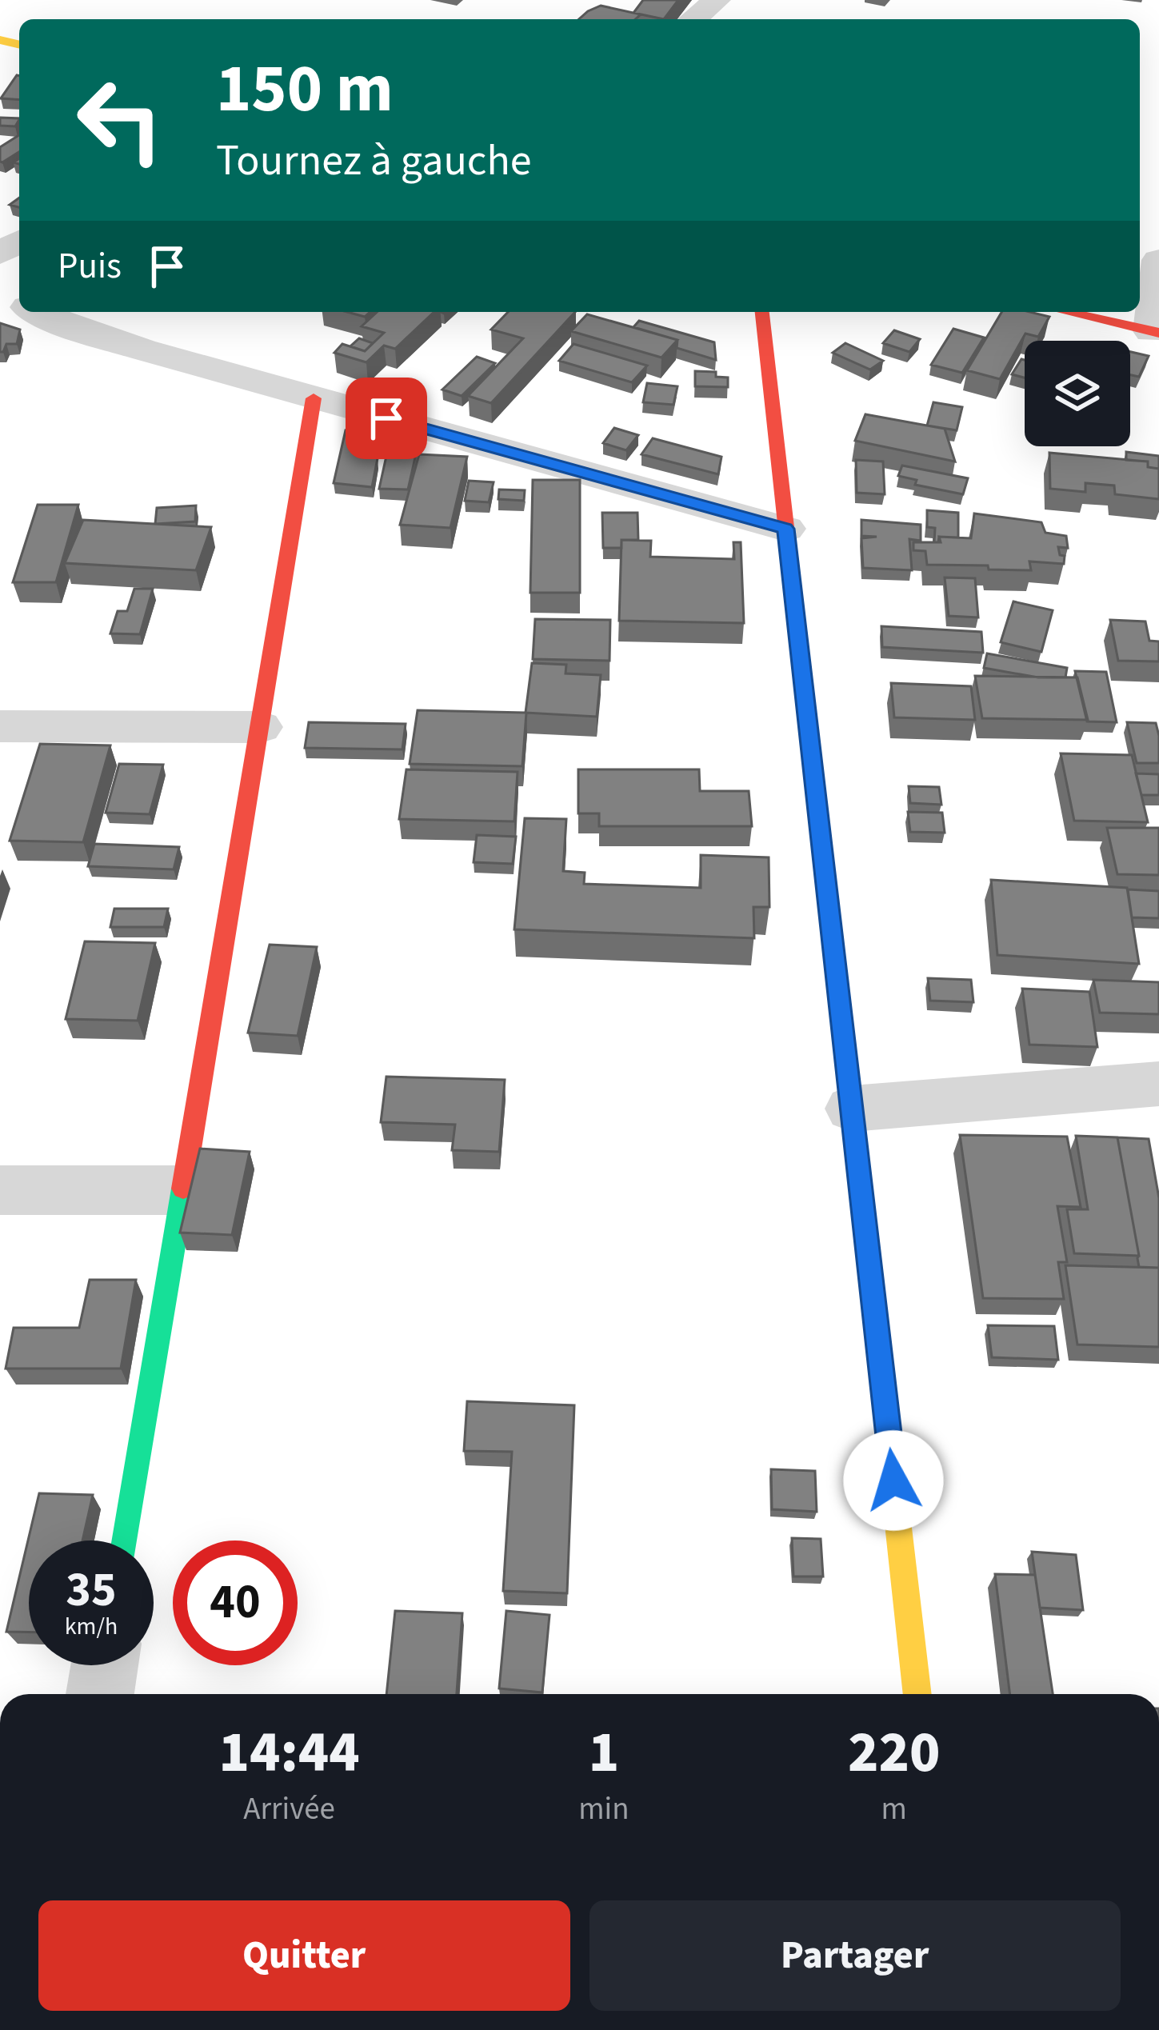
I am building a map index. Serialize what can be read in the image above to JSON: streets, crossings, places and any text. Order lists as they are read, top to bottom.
{
  "page": {
    "turn": ["150 m", "Tournez à gauche"],
    "then": "Puis",
    "speed": "35 km/h",
    "limit": "40",
    "eta": [
      "14:44",
      "Arrivée",
      "1",
      "min",
      "220",
      "m"
    ],
    "buttons": ["Quitter", "Partager"]
  }
}
